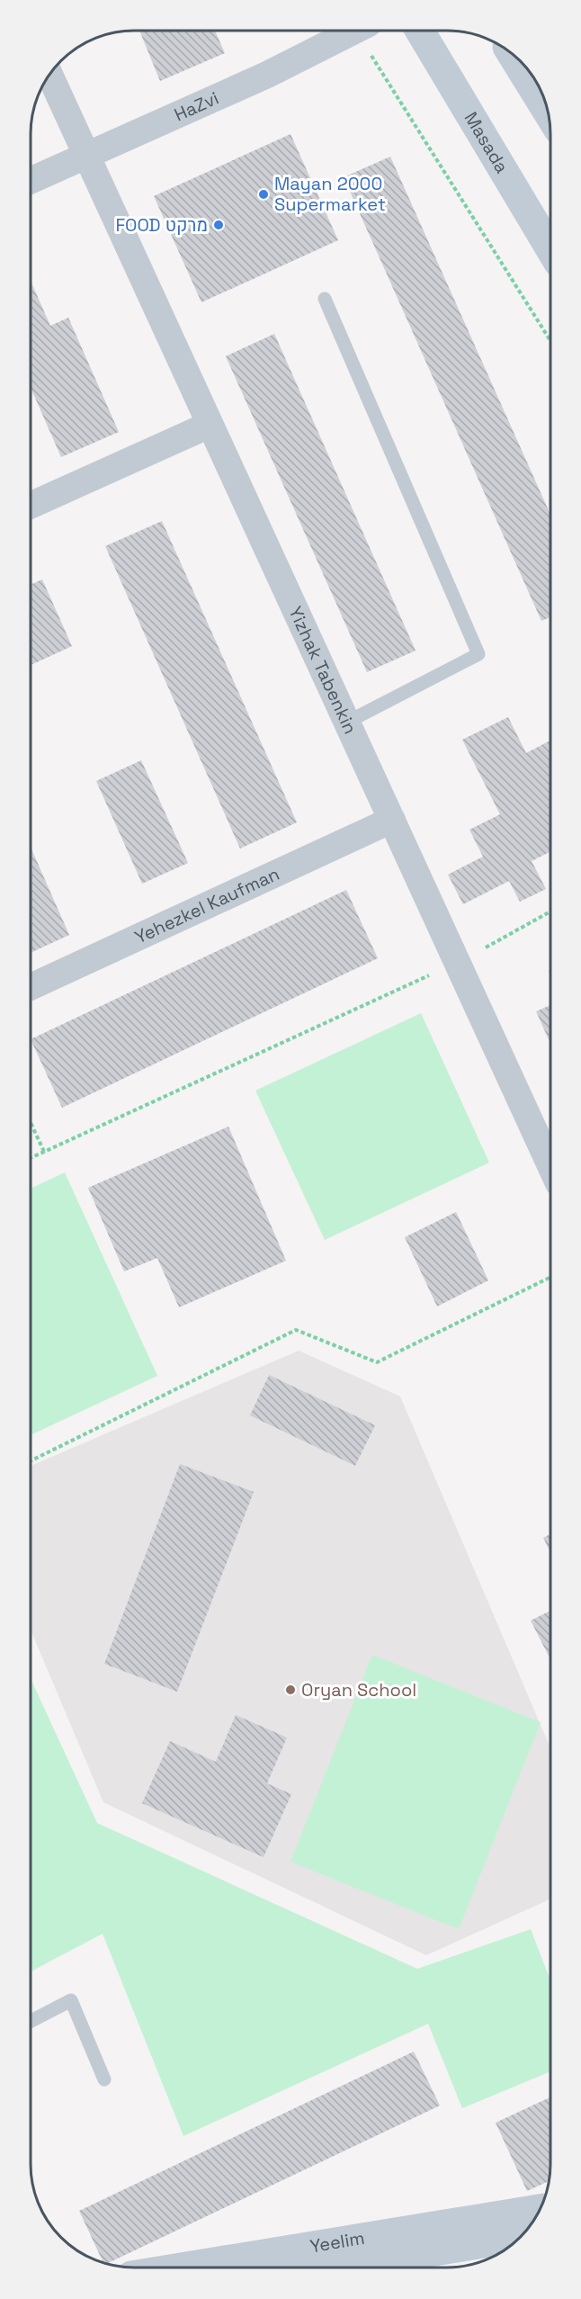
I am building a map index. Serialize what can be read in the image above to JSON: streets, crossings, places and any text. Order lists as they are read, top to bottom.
{
  "streets": {
    "street": [
      "HaZvi",
      "Masada",
      "Yizhak Tabenkin",
      "Yehezkel Kaufman",
      "Yeelim"
    ]
  },
  "crossings": [
    ["HaZvi", "Yizhak Tabenkin"],
    ["Yizhak Tabenkin", "Yehezkel Kaufman"]
  ],
  "places": ["Mayan 2000 Supermarket", "FOOD מרקט", "Oryan School"]
}
